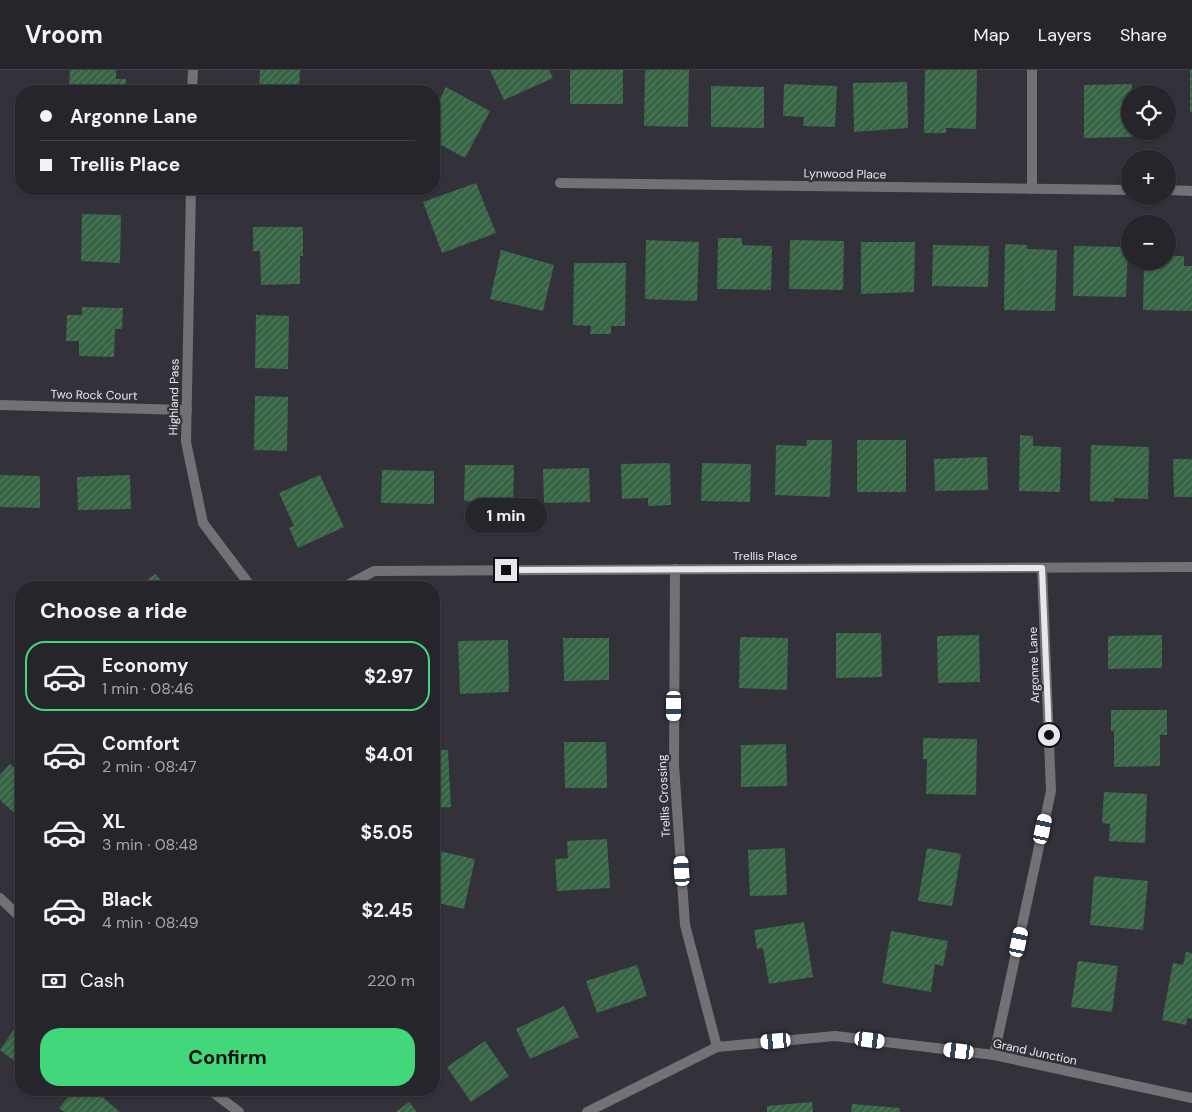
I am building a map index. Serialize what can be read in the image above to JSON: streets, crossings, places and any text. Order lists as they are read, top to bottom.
{
  "streets": {
    "street": [
      "Lynwood Place",
      "Two Rock Court",
      "Highland Pass",
      "Trellis Place",
      "Argonne Lane",
      "Trellis Crossing",
      "Grand Junction"
    ]
  },
  "crossings": [
    ["Two Rock Court", "Highland Pass"],
    ["Trellis Place", "Argonne Lane"],
    ["Trellis Place", "Trellis Crossing"],
    ["Argonne Lane", "Grand Junction"],
    ["Trellis Crossing", "Grand Junction"]
  ],
  "page": {
    "header": "Vroom",
    "nav": ["Map", "Layers", "Share"],
    "map_buttons": ["+", "−"],
    "banner": ["Argonne Lane", "Trellis Place"],
    "bubble": "1 min",
    "heading": "Choose a ride",
    "list": [
      {
        "name": "Economy",
        "note": "1 min · 08:46",
        "value": "$2.97"
      },
      {
        "name": "Comfort",
        "note": "2 min · 08:47",
        "value": "$4.01"
      },
      {
        "name": "XL",
        "note": "3 min · 08:48",
        "value": "$5.05"
      },
      {
        "name": "Black",
        "note": "4 min · 08:49",
        "value": "$2.45"
      }
    ],
    "pay": ["Cash", "220 m"],
    "buttons": "Confirm"
  }
}
